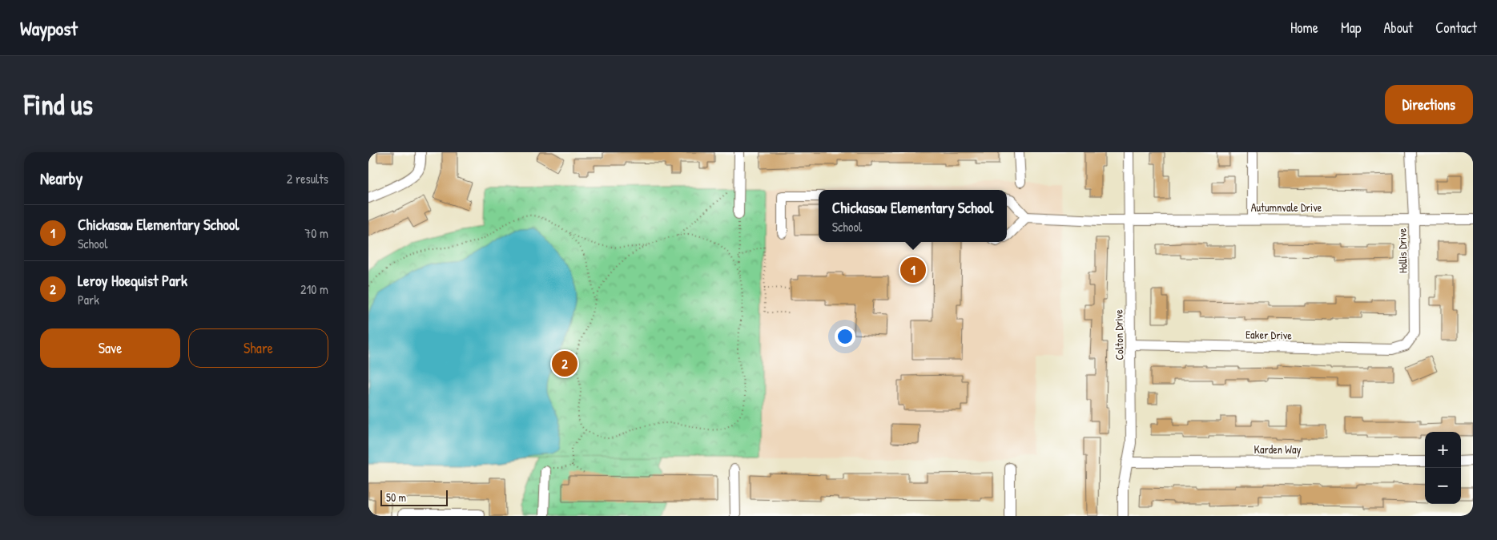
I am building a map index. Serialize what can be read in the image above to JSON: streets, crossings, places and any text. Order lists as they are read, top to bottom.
{
  "streets": {
    "street": [
      "Autumnvale Drive",
      "Hollis Drive",
      "Colton Drive",
      "Eaker Drive",
      "Karden Way"
    ]
  },
  "crossings": [
    ["Autumnvale Drive", "Hollis Drive"],
    ["Autumnvale Drive", "Colton Drive"],
    ["Hollis Drive", "Eaker Drive"],
    ["Colton Drive", "Eaker Drive"],
    ["Colton Drive", "Karden Way"]
  ],
  "scale_bar": "50 m",
  "page": {
    "header": "Waypost",
    "nav": [
      "Home",
      "Map",
      "About",
      "Contact"
    ],
    "buttons": [
      "Directions",
      ["Save", "Share"]
    ],
    "title": "Find us",
    "heading": ["Nearby", "2 results"],
    "popup": ["Chickasaw Elementary School", "School"],
    "list": [
      {
        "mark": "1",
        "name": "Chickasaw Elementary School",
        "note": "School",
        "value": "70 m"
      },
      {
        "mark": "2",
        "name": "Leroy Hoequist Park",
        "note": "Park",
        "value": "210 m"
      }
    ],
    "pins": ["1", "2"],
    "map_buttons": ["+", "−"],
    "scale": "50 m"
  }
}
